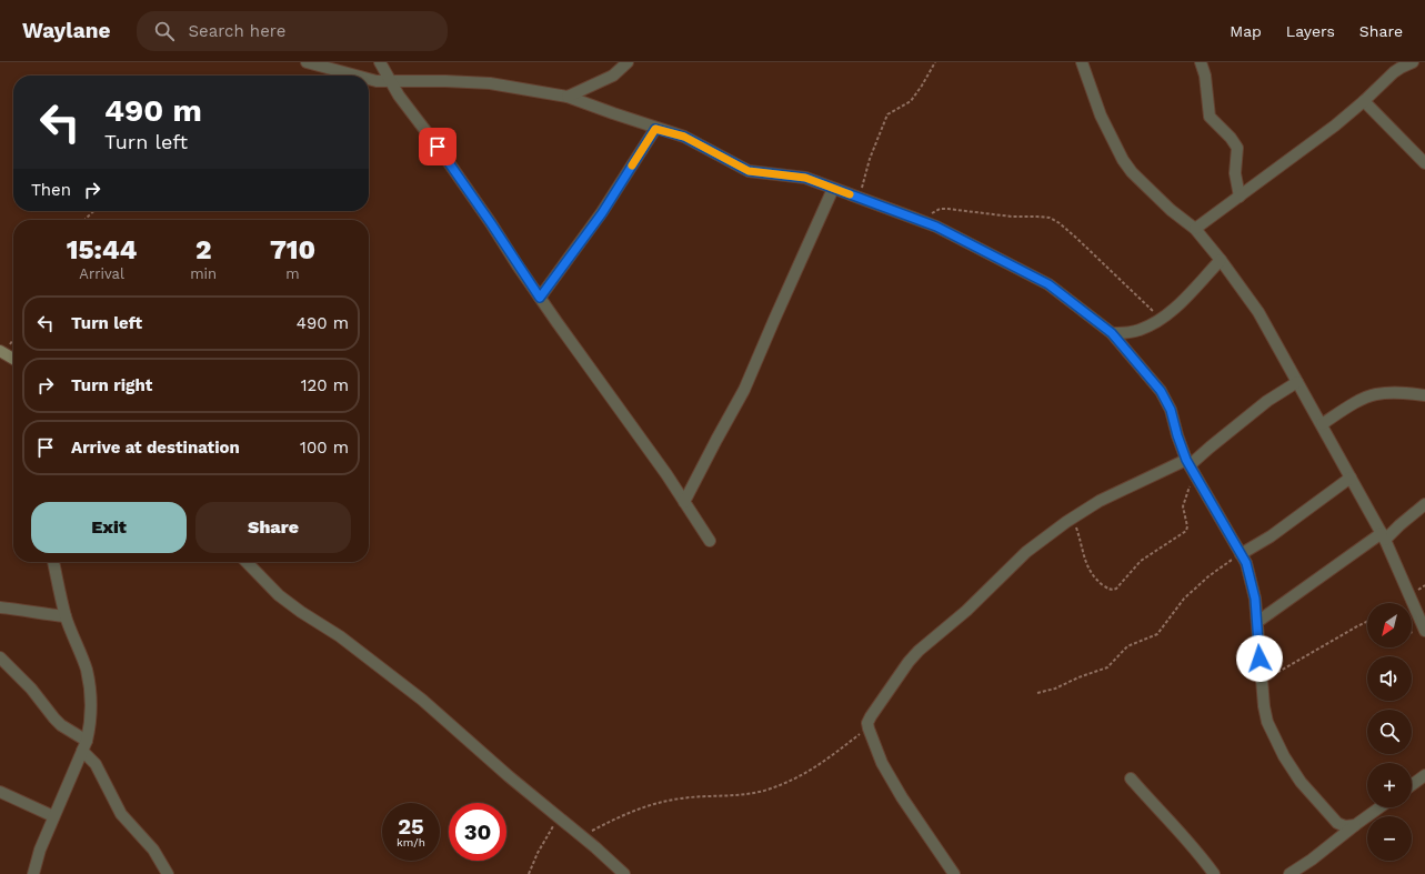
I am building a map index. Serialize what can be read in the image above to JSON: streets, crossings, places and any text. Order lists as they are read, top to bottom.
{
  "north": "bottom left",
  "page": {
    "header": "Waylane",
    "search": "Search here",
    "nav": ["Map", "Layers", "Share"],
    "turn": ["490 m", "Turn left"],
    "then": "Then",
    "eta": [
      "15:44",
      "Arrival",
      "2",
      "min",
      "710",
      "m"
    ],
    "list": [
      {
        "name": "Turn left",
        "value": "490 m"
      },
      {
        "name": "Turn right",
        "value": "120 m"
      },
      {
        "name": "Arrive at destination",
        "value": "100 m"
      }
    ],
    "buttons": ["Exit", "Share"],
    "map_buttons": ["+", "−"],
    "speed": "25 km/h",
    "limit": "30"
  }
}
